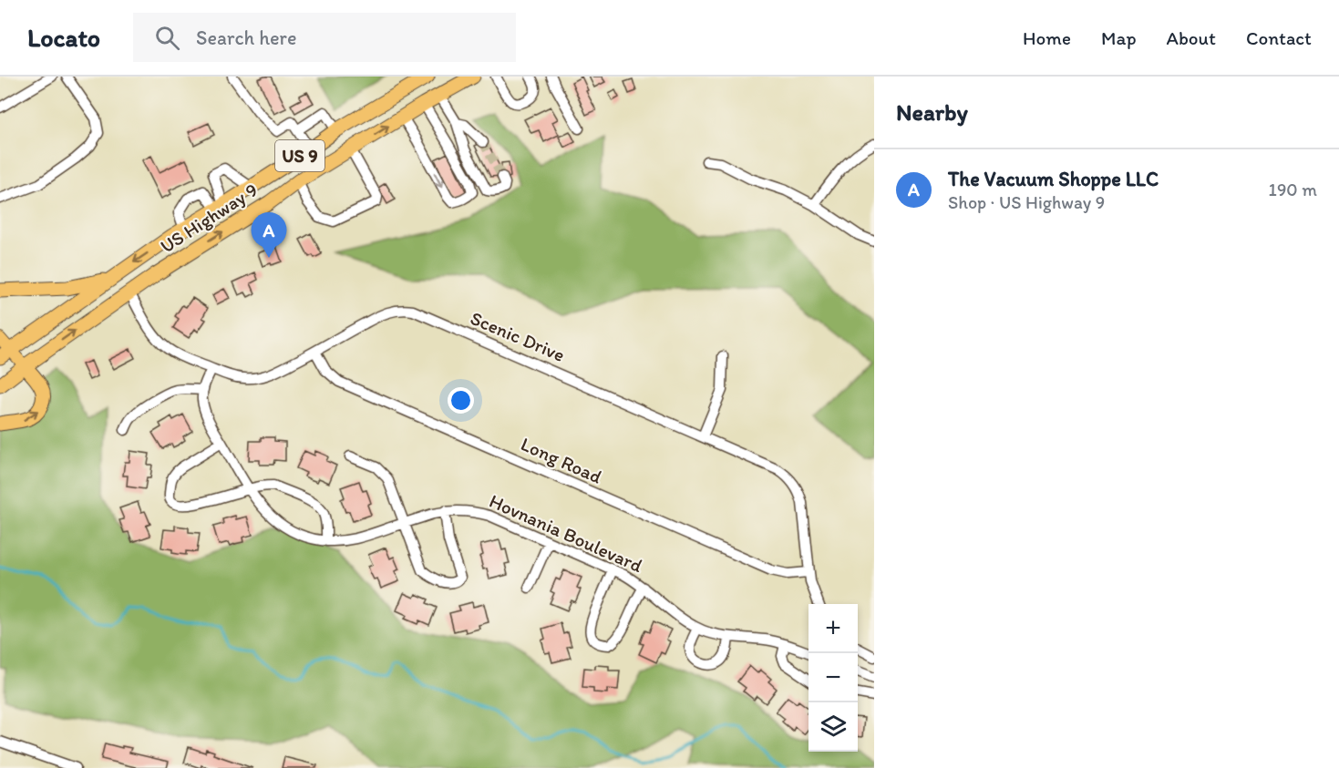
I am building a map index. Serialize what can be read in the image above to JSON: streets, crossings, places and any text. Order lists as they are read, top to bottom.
{
  "streets": {
    "highway": ["US 9", "US Highway 9"],
    "street": ["Scenic Drive", "Long Road", "Hovnania Boulevard"]
  },
  "crossings": [
    ["US Highway 9", "Scenic Drive"],
    ["Scenic Drive", "Long Road"]
  ],
  "page": {
    "header": "Locato",
    "search": "Search here",
    "nav": [
      "Home",
      "Map",
      "About",
      "Contact"
    ],
    "heading": "Nearby",
    "list": [
      {
        "mark": "A",
        "name": "The Vacuum Shoppe LLC",
        "note": "Shop · US Highway 9",
        "value": "190 m"
      }
    ],
    "pins": "A",
    "map_buttons": ["+", "−"]
  }
}
